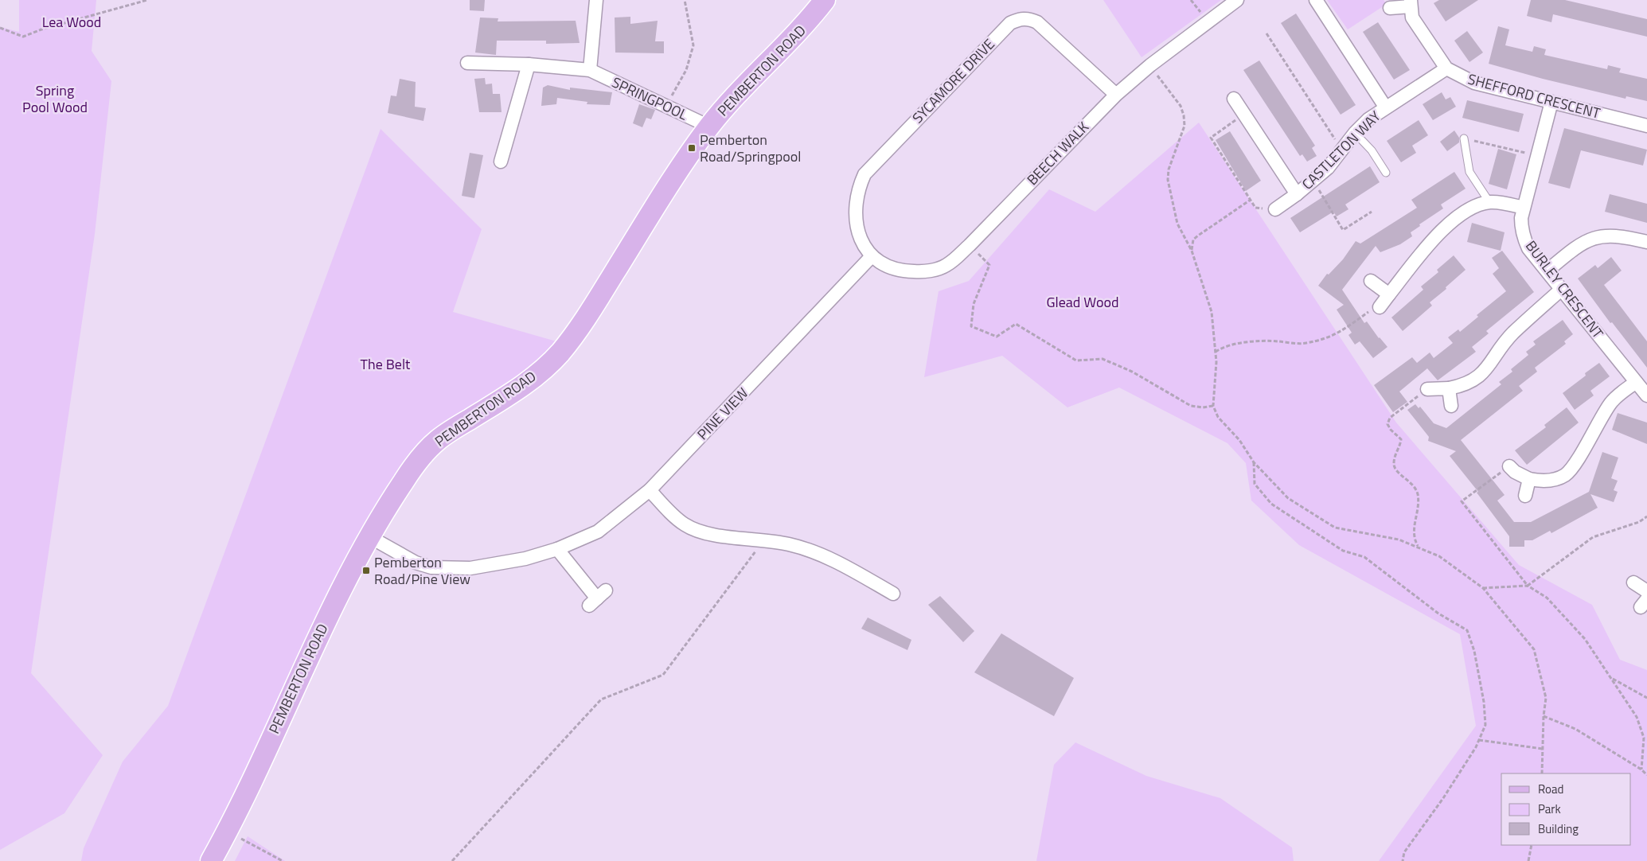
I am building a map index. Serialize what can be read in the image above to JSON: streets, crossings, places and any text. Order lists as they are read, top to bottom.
{
  "streets": {
    "main road": ["PEMBERTON ROAD"],
    "street": [
      "SYCAMORE DRIVE",
      "SHEFFORD CRESCENT",
      "SPRINGPOOL",
      "CASTLETON WAY",
      "BEECH WALK",
      "BURLEY CRESCENT",
      "PINE VIEW"
    ]
  },
  "crossings": [
    ["PEMBERTON ROAD", "SPRINGPOOL"],
    ["PEMBERTON ROAD", "PINE VIEW"],
    ["SYCAMORE DRIVE", "BEECH WALK"],
    ["SYCAMORE DRIVE", "PINE VIEW"],
    ["SHEFFORD CRESCENT", "CASTLETON WAY"],
    ["SHEFFORD CRESCENT", "BURLEY CRESCENT"],
    ["BEECH WALK", "PINE VIEW"]
  ],
  "parks": [
    "Lea Wood",
    "Spring Pool Wood",
    "Glead Wood",
    "The Belt"
  ],
  "places": {
    "transit": ["Pemberton Road/Springpool", "Pemberton Road/Pine View"]
  },
  "legend": ["Road", "Park", "Building"]
}
